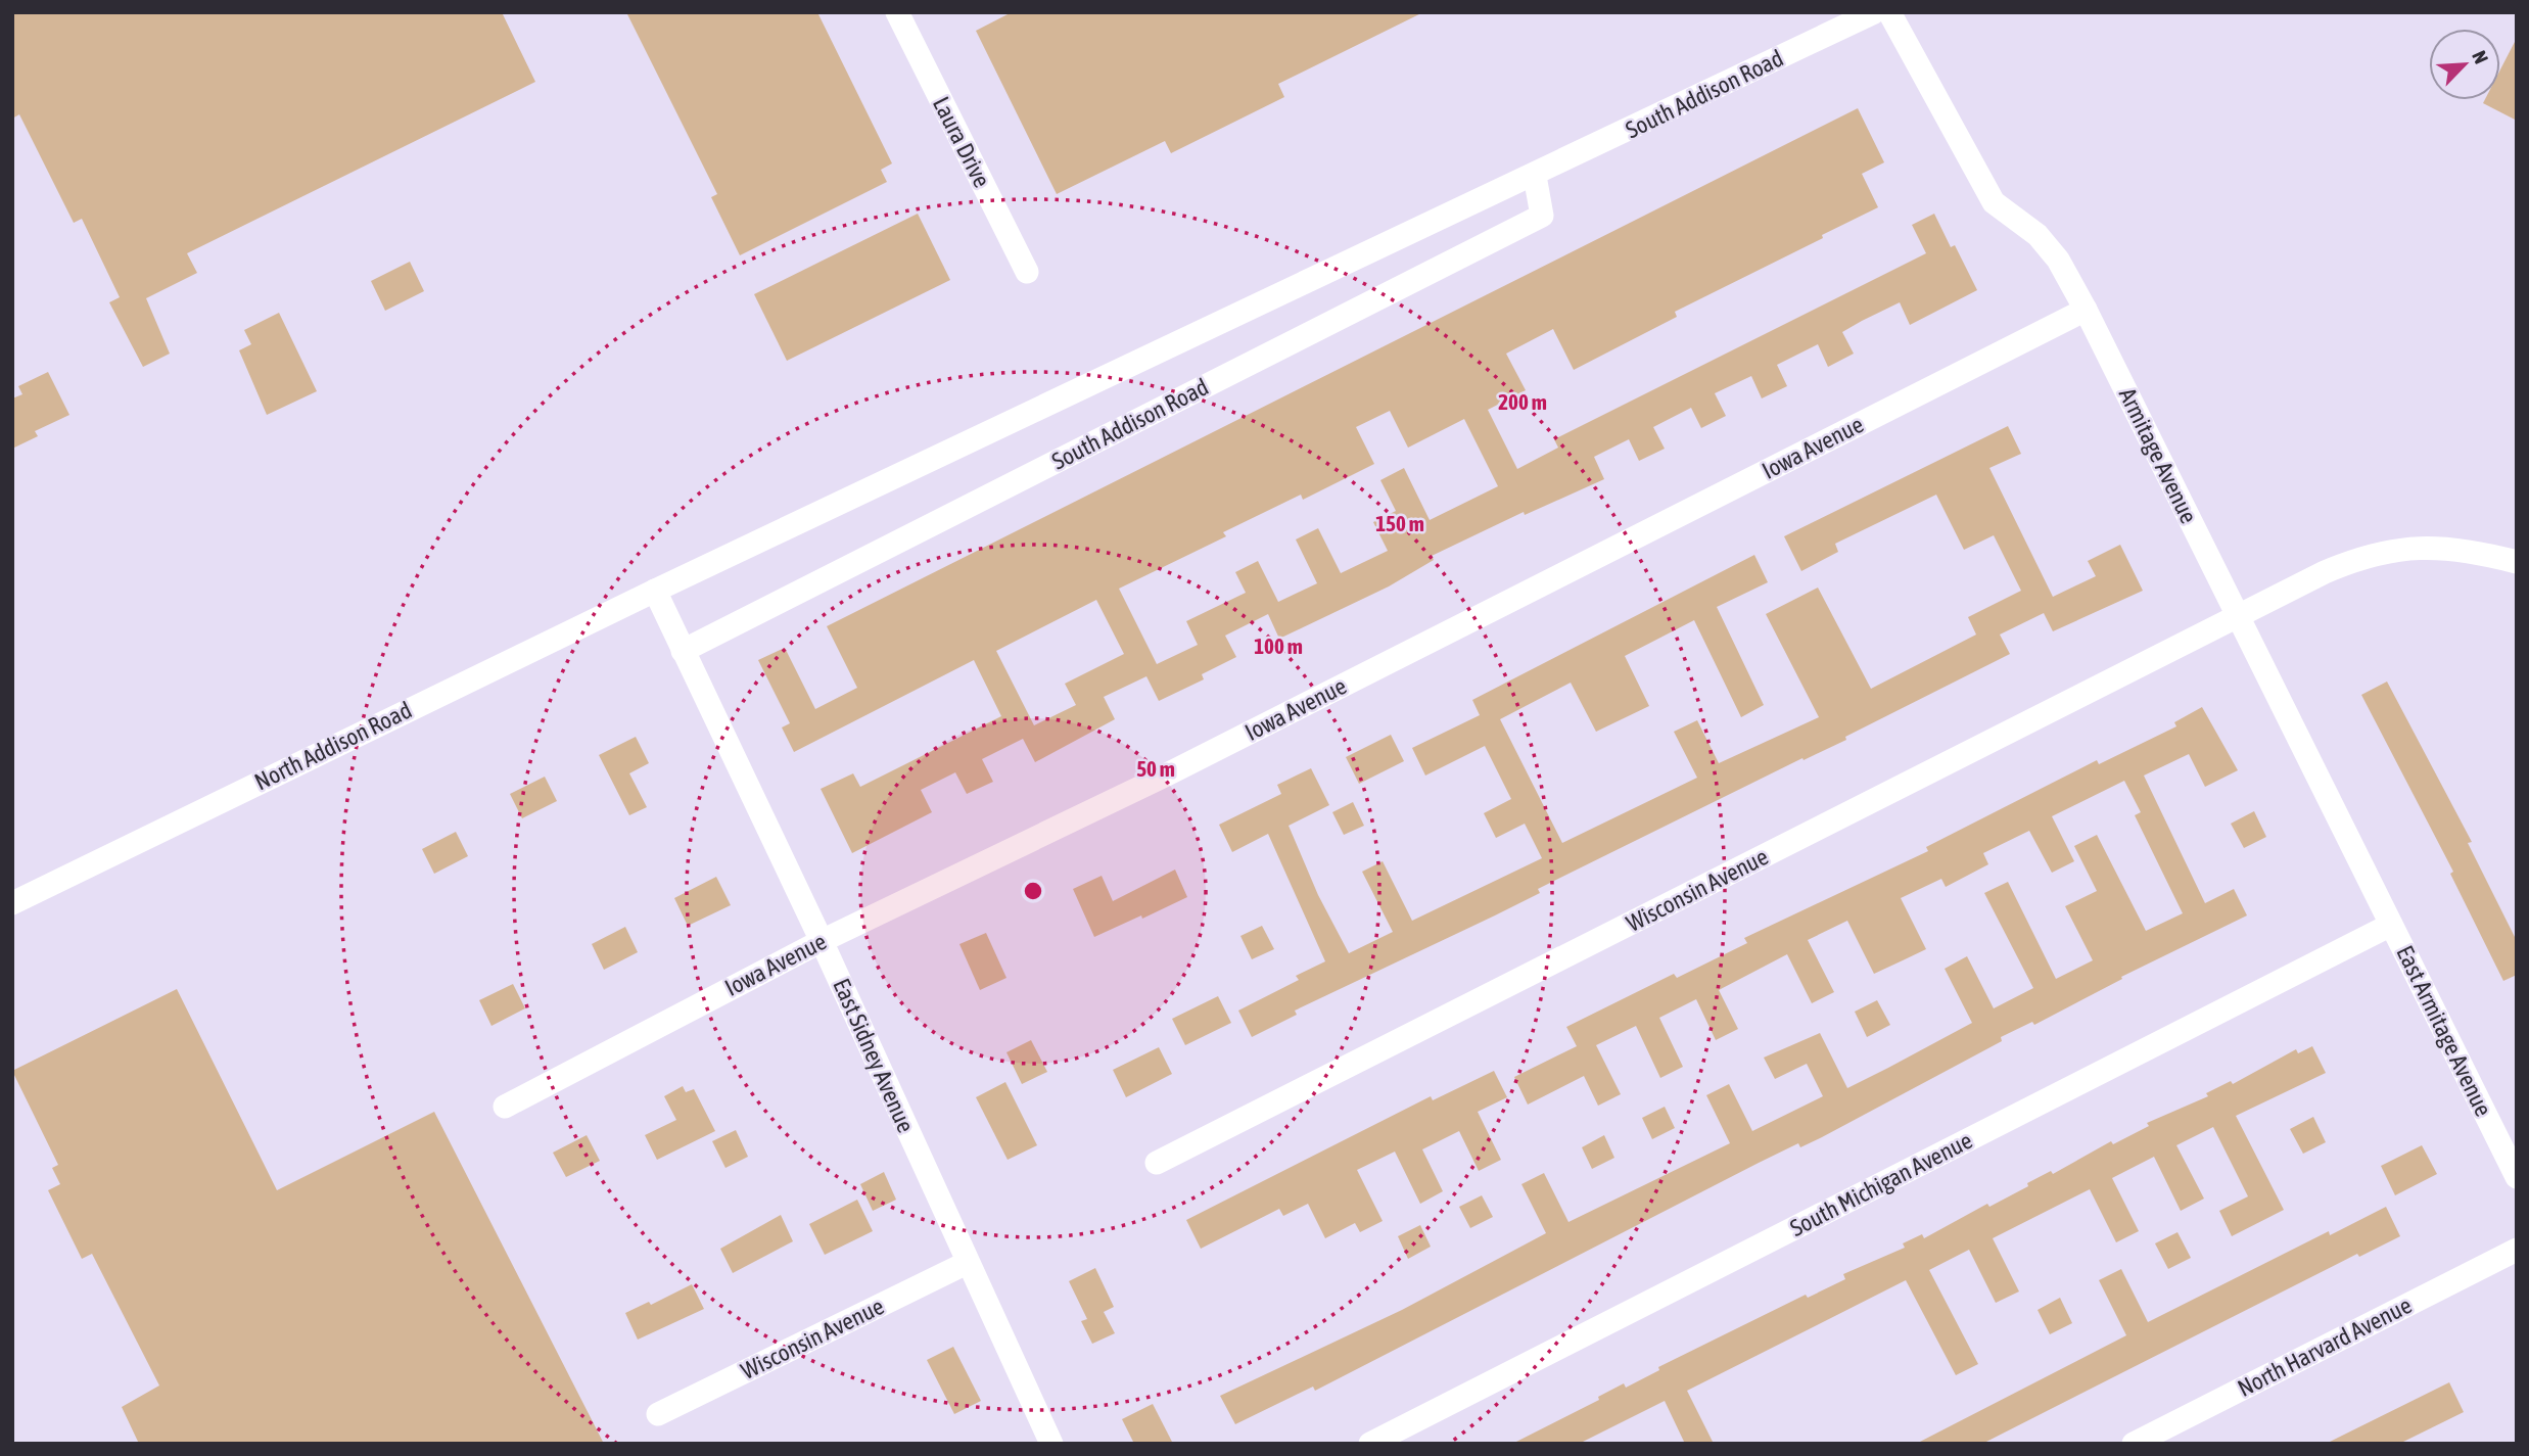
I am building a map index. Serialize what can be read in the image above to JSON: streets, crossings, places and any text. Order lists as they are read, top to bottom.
{
  "streets": {
    "street": [
      "South Addison Road",
      "Laura Drive",
      "Iowa Avenue",
      "Armitage Avenue",
      "North Addison Road",
      "Wisconsin Avenue",
      "East Armitage Avenue",
      "East Sidney Avenue",
      "South Michigan Avenue",
      "North Harvard Avenue"
    ]
  },
  "crossings": [
    ["South Addison Road", "North Addison Road"],
    ["South Addison Road", "East Sidney Avenue"],
    ["Iowa Avenue", "Armitage Avenue"],
    ["Iowa Avenue", "East Sidney Avenue"],
    ["Armitage Avenue", "Wisconsin Avenue"],
    ["Armitage Avenue", "East Armitage Avenue"],
    ["Armitage Avenue", "South Michigan Avenue"],
    ["North Addison Road", "East Sidney Avenue"],
    ["Wisconsin Avenue", "East Sidney Avenue"],
    ["East Armitage Avenue", "South Michigan Avenue"]
  ],
  "north": "top right",
  "rings": [
    "200 m",
    "150 m",
    "100 m",
    "50 m"
  ]
}
